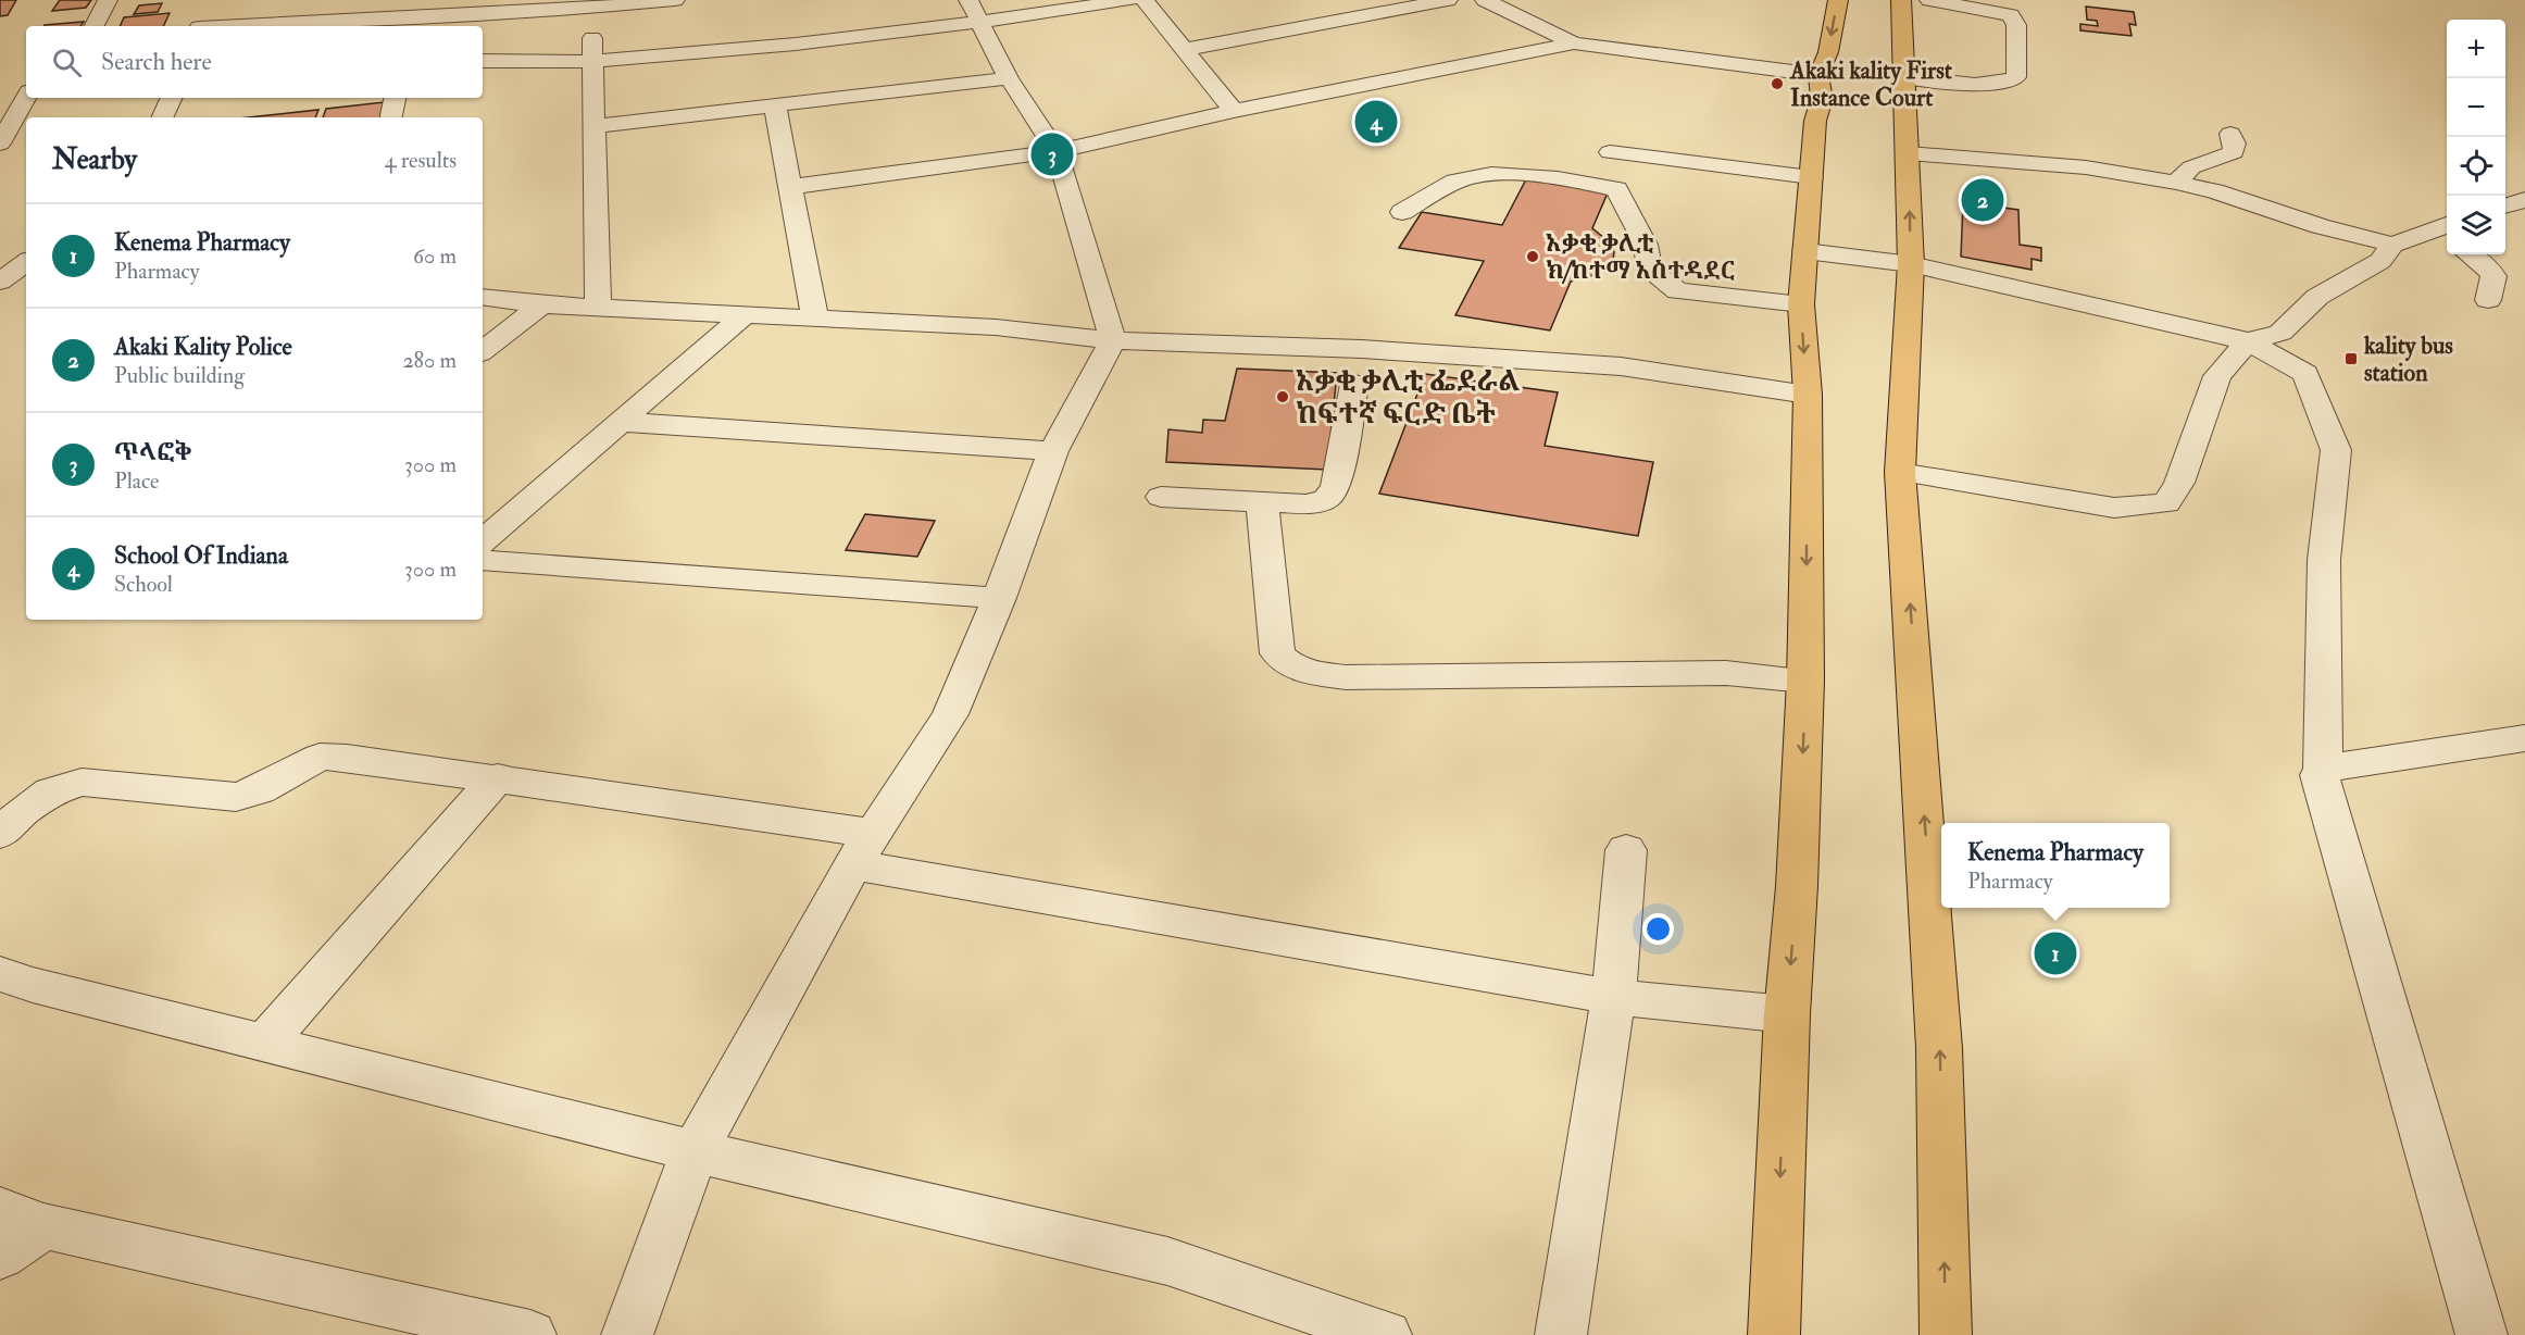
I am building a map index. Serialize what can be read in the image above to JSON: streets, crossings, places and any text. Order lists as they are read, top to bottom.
{
  "places": {
    "other": ["Akaki kality First Instance Court", "አቃቂ ቃሊቲ ክ/ከተማ አስተዳደር", "አቃቂ ቃሊቲ ፌደራል ከፍተኛ ፍርድ ቤት"],
    "transit": ["kality bus station"]
  },
  "page": {
    "map_buttons": ["+", "−"],
    "search": "Search here",
    "pins": [
      "4",
      "3",
      "2",
      "1"
    ],
    "heading": ["Nearby", "4 results"],
    "list": [
      {
        "mark": "1",
        "name": "Kenema Pharmacy",
        "note": "Pharmacy",
        "value": "60 m"
      },
      {
        "mark": "2",
        "name": "Akaki Kality Police",
        "note": "Public building",
        "value": "280 m"
      },
      {
        "mark": "3",
        "name": "ጥላፎቅ",
        "note": "Place",
        "value": "300 m"
      },
      {
        "mark": "4",
        "name": "School Of Indiana",
        "note": "School",
        "value": "300 m"
      }
    ],
    "popup": ["Kenema Pharmacy", "Pharmacy"]
  }
}
